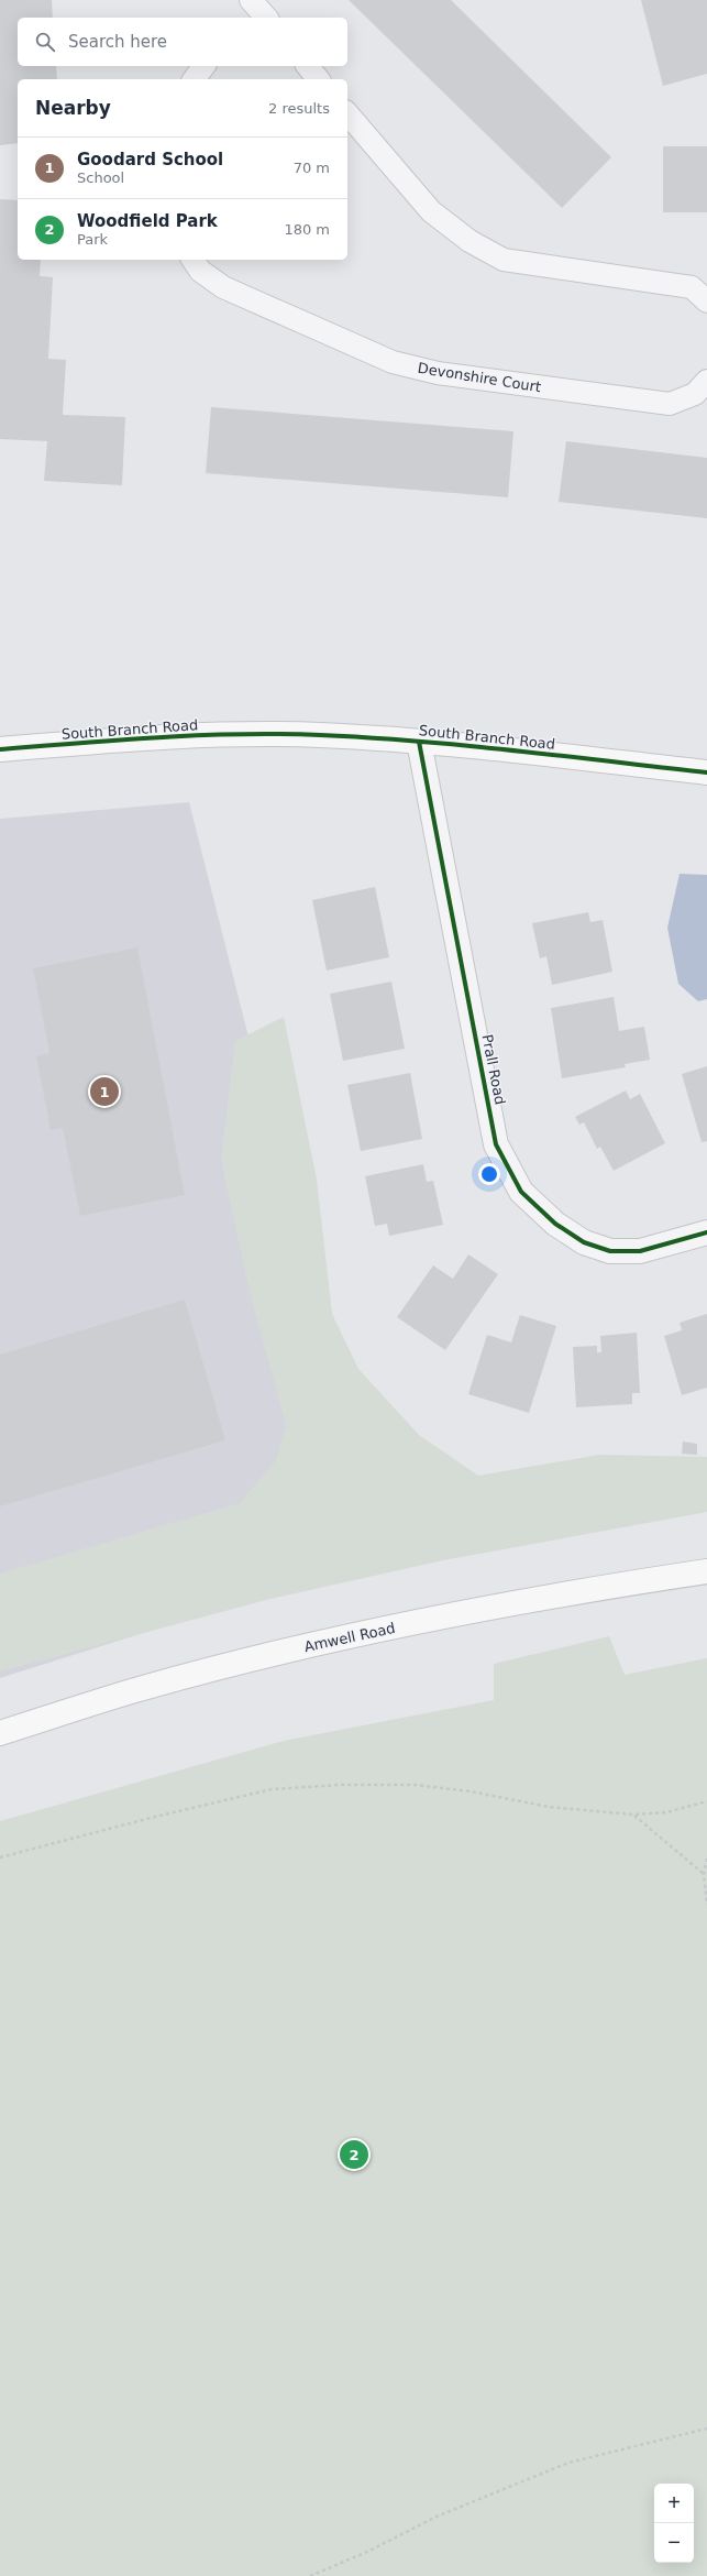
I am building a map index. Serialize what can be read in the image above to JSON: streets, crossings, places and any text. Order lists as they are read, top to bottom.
{
  "streets": {
    "main road": ["South Branch Road", "Amwell Road"],
    "street": ["Prall Road"],
    "lane": ["Devonshire Court"]
  },
  "crossings": [
    ["South Branch Road", "Prall Road"]
  ],
  "page": {
    "search": "Search here",
    "heading": ["Nearby", "2 results"],
    "list": [
      {
        "mark": "1",
        "name": "Goodard School",
        "note": "School",
        "value": "70 m"
      },
      {
        "mark": "2",
        "name": "Woodfield Park",
        "note": "Park",
        "value": "180 m"
      }
    ],
    "pins": ["1", "2"],
    "map_buttons": ["+", "−"]
  }
}
